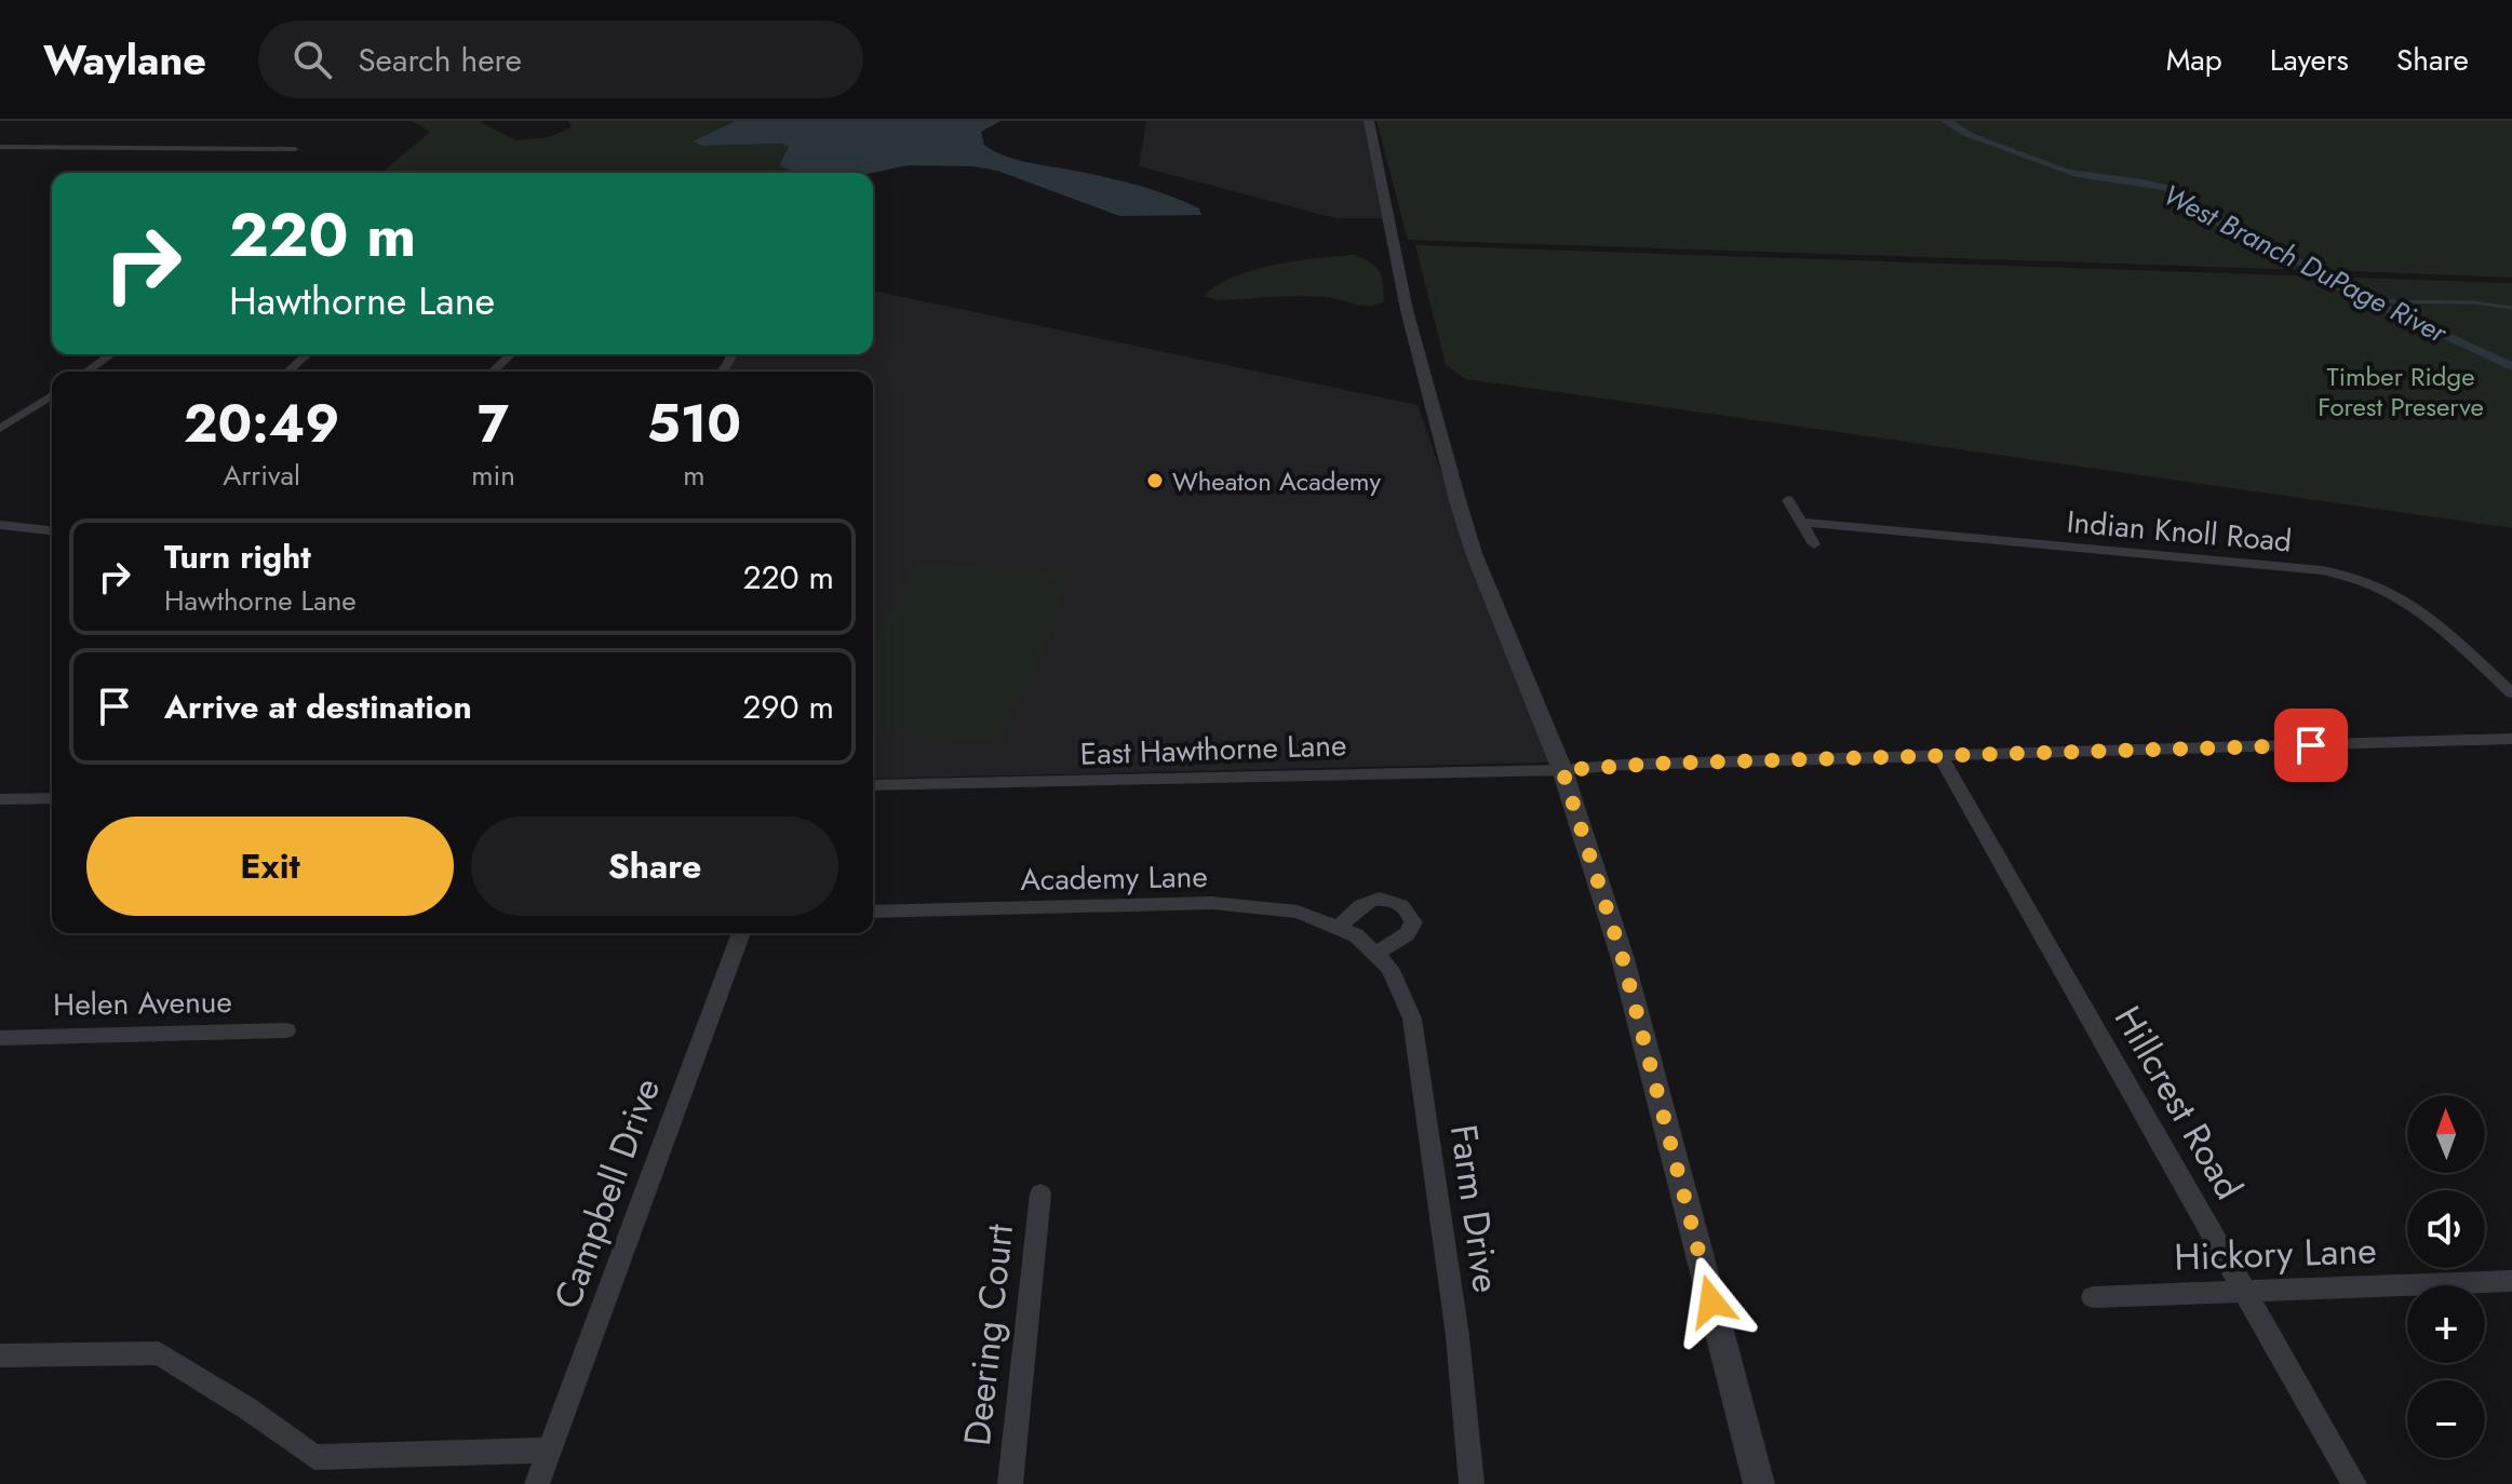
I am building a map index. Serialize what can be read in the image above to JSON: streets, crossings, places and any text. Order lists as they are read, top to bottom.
{
  "streets": {
    "street": [
      "Indian Knoll Road",
      "East Hawthorne Lane",
      "Academy Lane",
      "Helen Avenue",
      "Hillcrest Road",
      "Campbell Drive",
      "Farm Drive",
      "Hickory Lane",
      "Deering Court"
    ]
  },
  "crossings": [
    ["East Hawthorne Lane", "Hillcrest Road"],
    ["Academy Lane", "Farm Drive"],
    ["Hillcrest Road", "Hickory Lane"]
  ],
  "water": ["West Branch DuPage River"],
  "parks": ["Timber Ridge Forest Preserve"],
  "places": ["Wheaton Academy"],
  "north": "top",
  "page": {
    "header": "Waylane",
    "search": "Search here",
    "nav": ["Map", "Layers", "Share"],
    "turn": ["220 m", "Hawthorne Lane"],
    "eta": [
      "20:49",
      "Arrival",
      "7",
      "min",
      "510",
      "m"
    ],
    "list": [
      {
        "name": "Turn right",
        "note": "Hawthorne Lane",
        "value": "220 m"
      },
      {
        "name": "Arrive at destination",
        "value": "290 m"
      }
    ],
    "buttons": ["Exit", "Share"],
    "map_buttons": ["+", "−"]
  }
}
